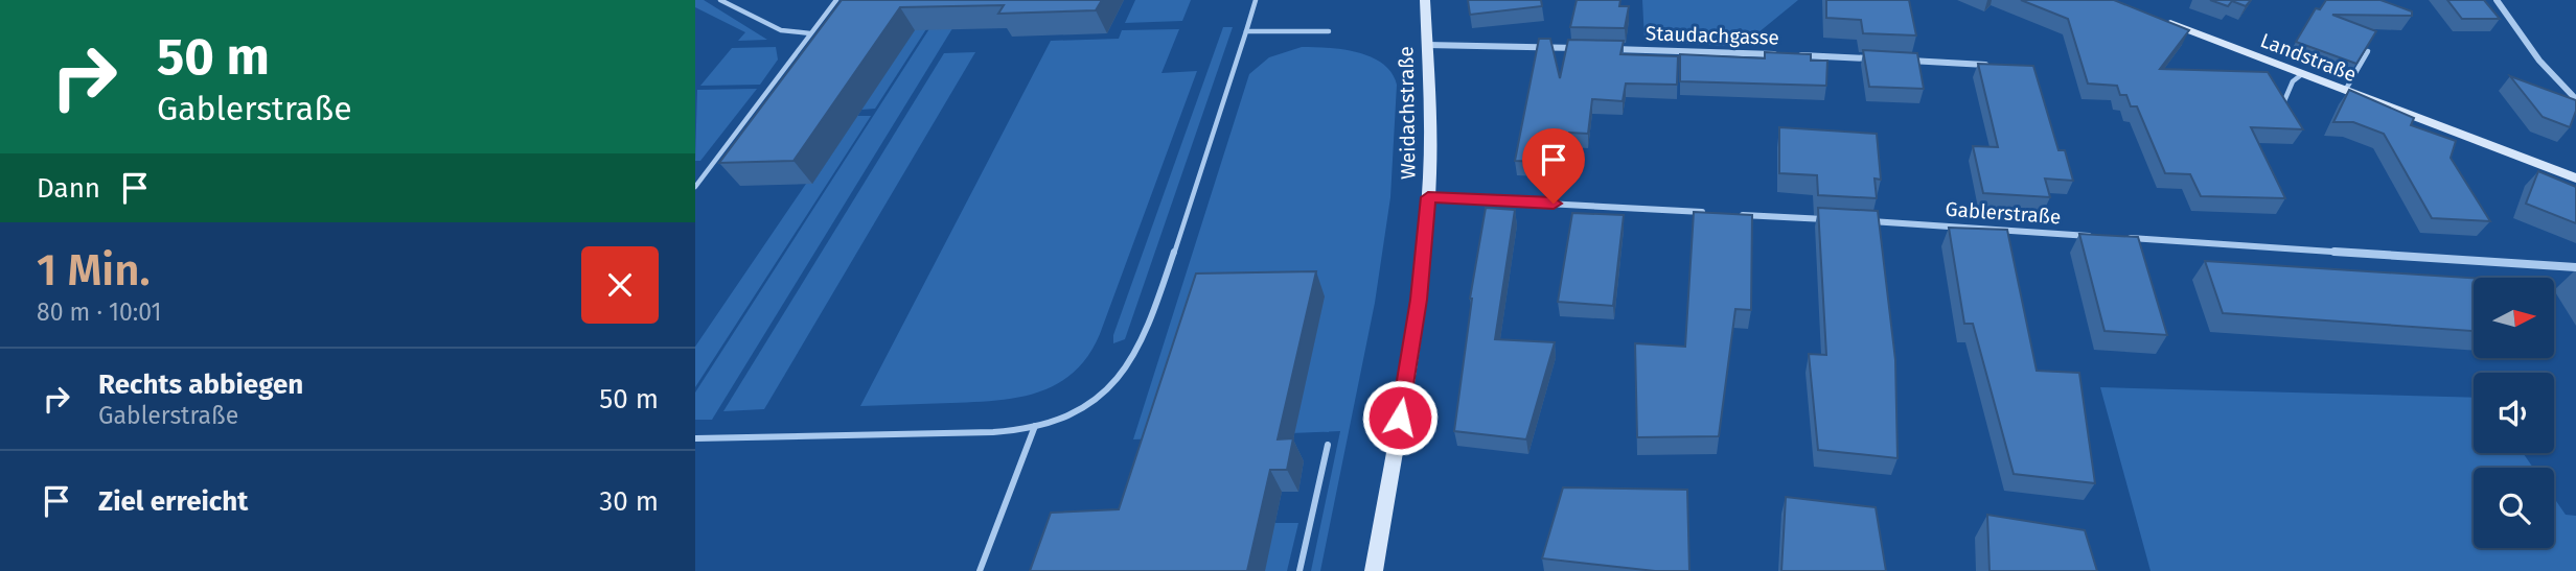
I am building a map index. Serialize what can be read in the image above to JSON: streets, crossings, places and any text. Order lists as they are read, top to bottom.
{
  "streets": {
    "street": [
      "Staudachgasse",
      "Landstraße",
      "Weidachstraße",
      "Gablerstraße"
    ]
  },
  "north": "right",
  "page": {
    "turn": ["50 m", "Gablerstraße"],
    "then": "Dann",
    "heading": ["1 Min.", "80 m · 10:01"],
    "list": [
      {
        "name": "Rechts abbiegen",
        "note": "Gablerstraße",
        "value": "50 m"
      },
      {
        "name": "Ziel erreicht",
        "value": "30 m"
      }
    ]
  }
}
